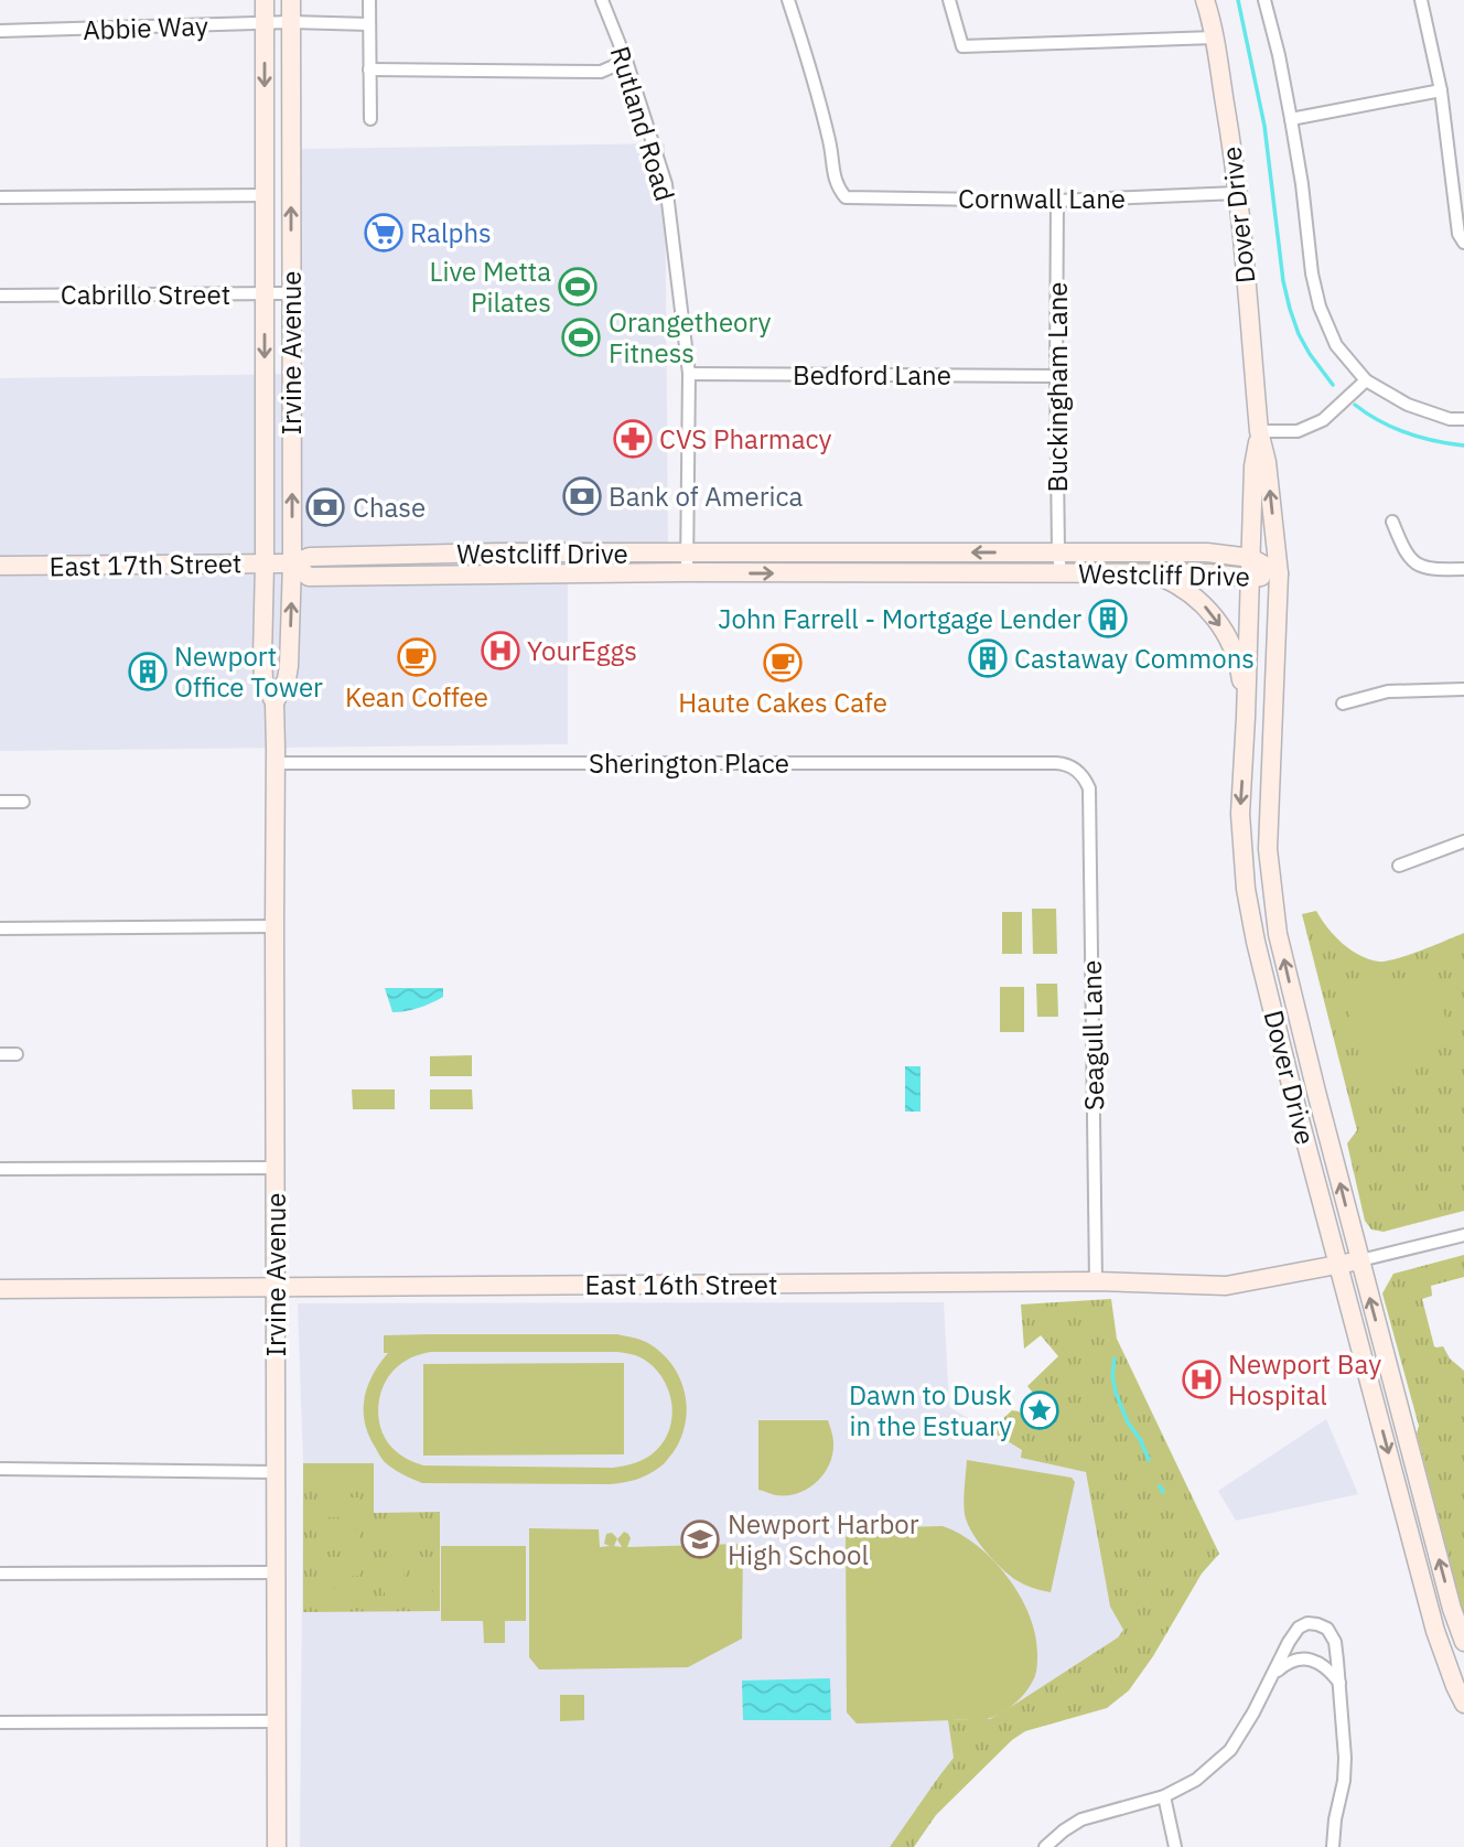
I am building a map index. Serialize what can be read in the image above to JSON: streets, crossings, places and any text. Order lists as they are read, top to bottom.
{
  "streets": {
    "street": [
      "Abbie Way",
      "Rutland Road",
      "Cornwall Lane",
      "Dover Drive",
      "Cabrillo Street",
      "Irvine Avenue",
      "Bedford Lane",
      "Buckingham Lane",
      "Westcliff Drive",
      "East 17th Street",
      "Sherington Place",
      "Seagull Lane",
      "East 16th Street"
    ]
  },
  "crossings": [
    ["Abbie Way", "Irvine Avenue"],
    ["Rutland Road", "Bedford Lane"],
    ["Rutland Road", "Westcliff Drive"],
    ["Cornwall Lane", "Dover Drive"],
    ["Cornwall Lane", "Buckingham Lane"],
    ["Dover Drive", "Westcliff Drive"],
    ["Dover Drive", "East 16th Street"],
    ["Cabrillo Street", "Irvine Avenue"],
    ["Irvine Avenue", "Westcliff Drive"],
    ["Irvine Avenue", "East 17th Street"],
    ["Irvine Avenue", "Sherington Place"],
    ["Irvine Avenue", "East 16th Street"],
    ["Bedford Lane", "Buckingham Lane"],
    ["Buckingham Lane", "Westcliff Drive"],
    ["Westcliff Drive", "East 17th Street"],
    ["Sherington Place", "Seagull Lane"],
    ["Seagull Lane", "East 16th Street"]
  ],
  "places": {
    "supermarket": ["Ralphs"],
    "sports": ["Live Metta Pilates", "Orangetheory Fitness"],
    "pharmacy": ["CVS Pharmacy"],
    "bank": ["Bank of America", "Chase"],
    "building": ["John Farrell - Mortgage Lender", "Castaway Commons", "Newport Office Tower"],
    "hospital": ["YourEggs", "Newport Bay Hospital"],
    "cafe": ["Kean Coffee", "Haute Cakes Cafe"],
    "place": ["Dawn to Dusk in the Estuary"],
    "school or university": ["Newport Harbor High School"]
  }
}
